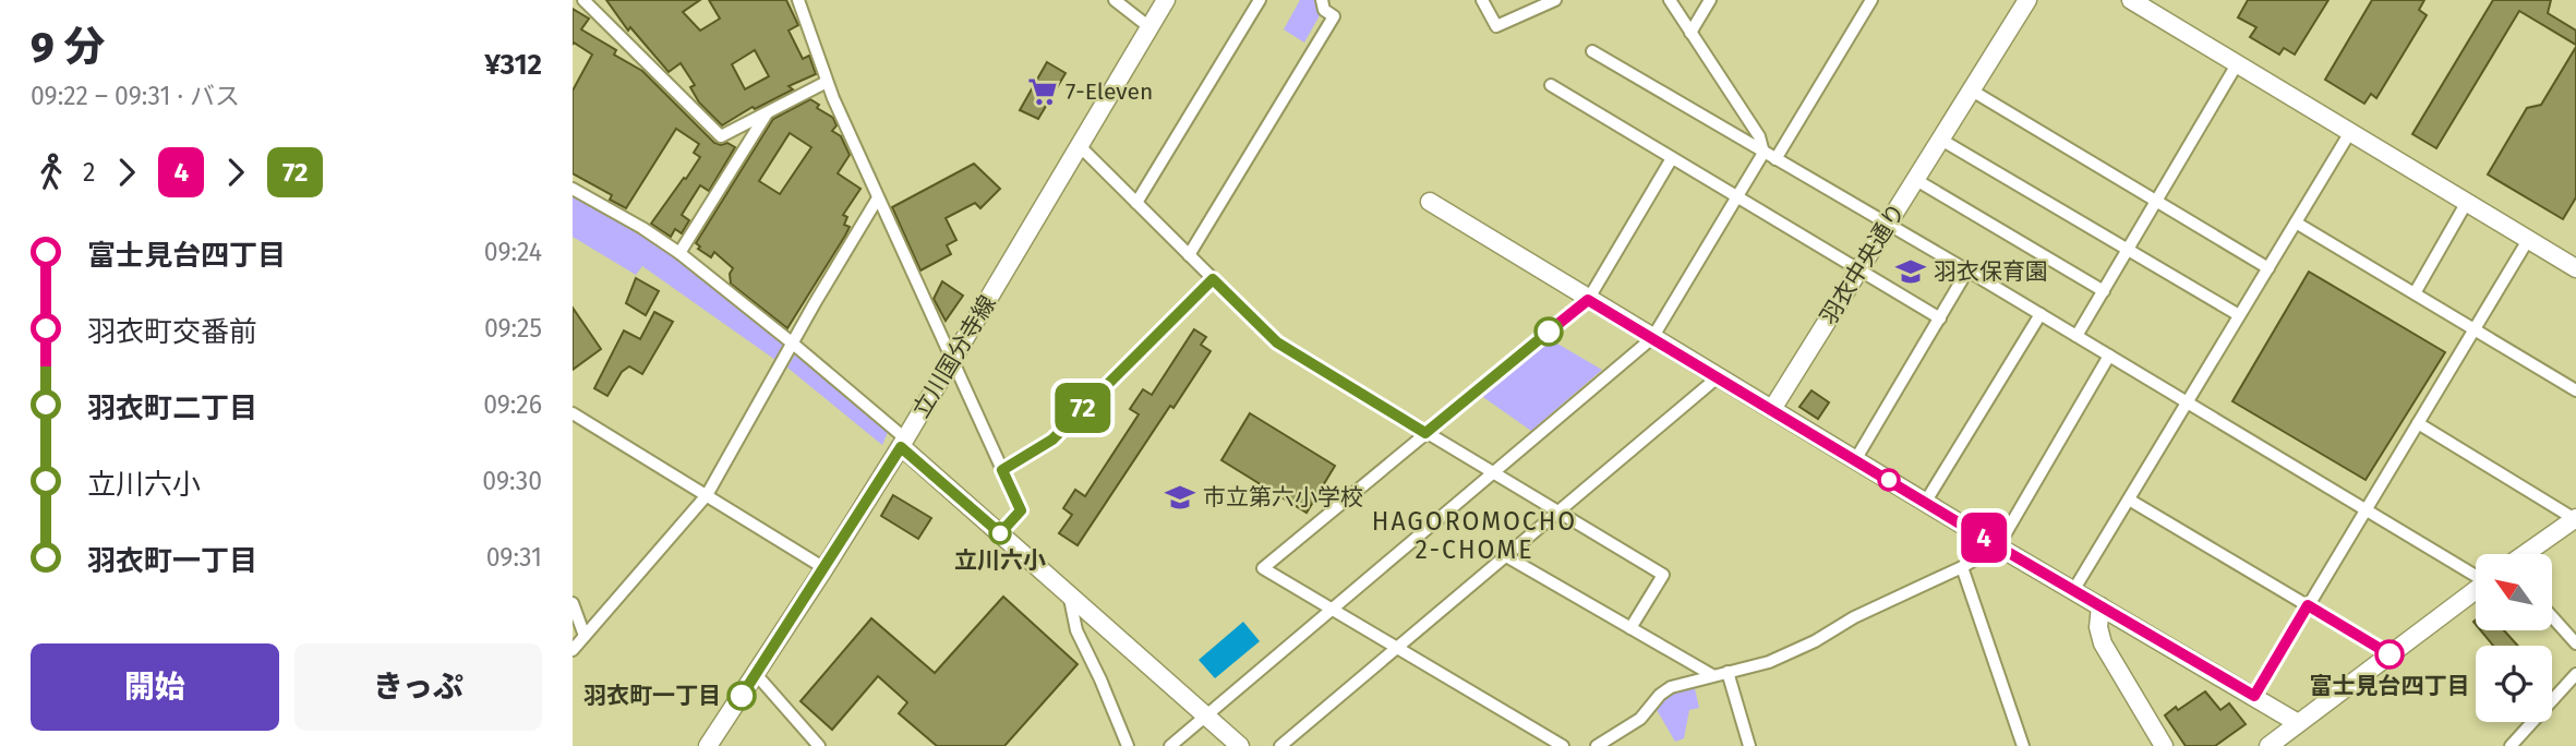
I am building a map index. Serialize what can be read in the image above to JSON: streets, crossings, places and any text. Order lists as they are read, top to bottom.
{
  "streets": {
    "street": ["羽衣中央通り", "立川国分寺線"]
  },
  "districts": ["HAGOROMOCHO 2-CHOME"],
  "places": {
    "supermarket": ["7-Eleven"],
    "school or university": ["羽衣保育園", "市立第六小学校"],
    "other": ["立川六小", "富士見台四丁目", "羽衣町一丁目"]
  },
  "lines": ["bus line 72", "bus line 4"],
  "north": "top left",
  "page": {
    "heading": ["9 分", "09:22 – 09:31 · バス", "¥312"],
    "on_map": ["4", "72"],
    "legs": ["2", "4", "72"],
    "list": [
      {
        "name": "富士見台四丁目",
        "value": "09:24"
      },
      {
        "name": "羽衣町交番前",
        "value": "09:25"
      },
      {
        "name": "羽衣町二丁目",
        "value": "09:26"
      },
      {
        "name": "立川六小",
        "value": "09:30"
      },
      {
        "name": "羽衣町一丁目",
        "value": "09:31"
      }
    ],
    "buttons": ["開始", "きっぷ"]
  }
}
